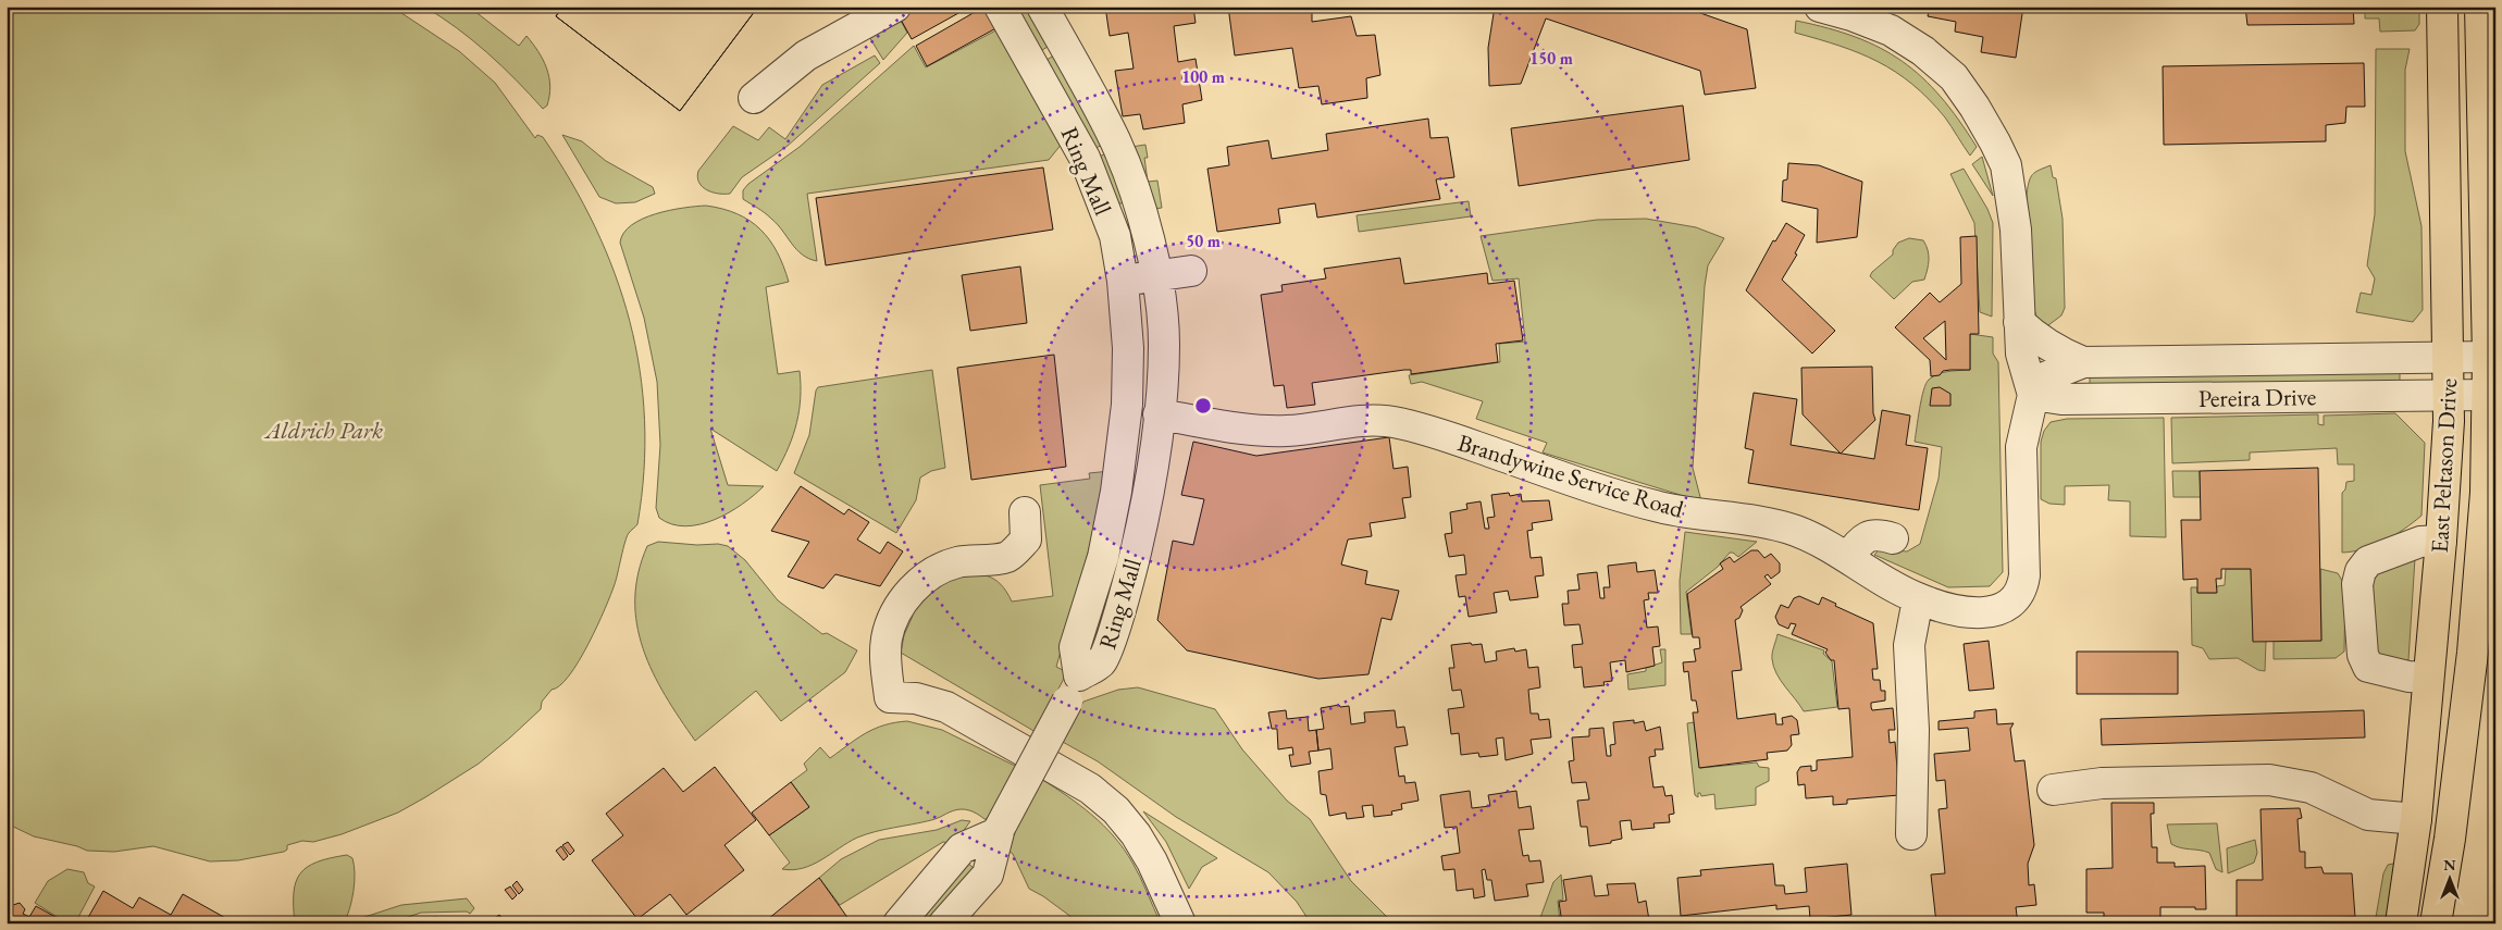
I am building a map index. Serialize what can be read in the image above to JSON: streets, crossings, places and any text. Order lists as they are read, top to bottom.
{
  "streets": {
    "main road": ["East Peltason Drive"],
    "street": ["Ring Mall", "Pereira Drive", "Brandywine Service Road"]
  },
  "crossings": [
    ["Ring Mall", "Brandywine Service Road"],
    ["Pereira Drive", "East Peltason Drive"],
    ["Pereira Drive", "Brandywine Service Road"]
  ],
  "parks": ["Aldrich Park"],
  "north": "top",
  "rings": ["150 m", "100 m", "50 m"]
}
